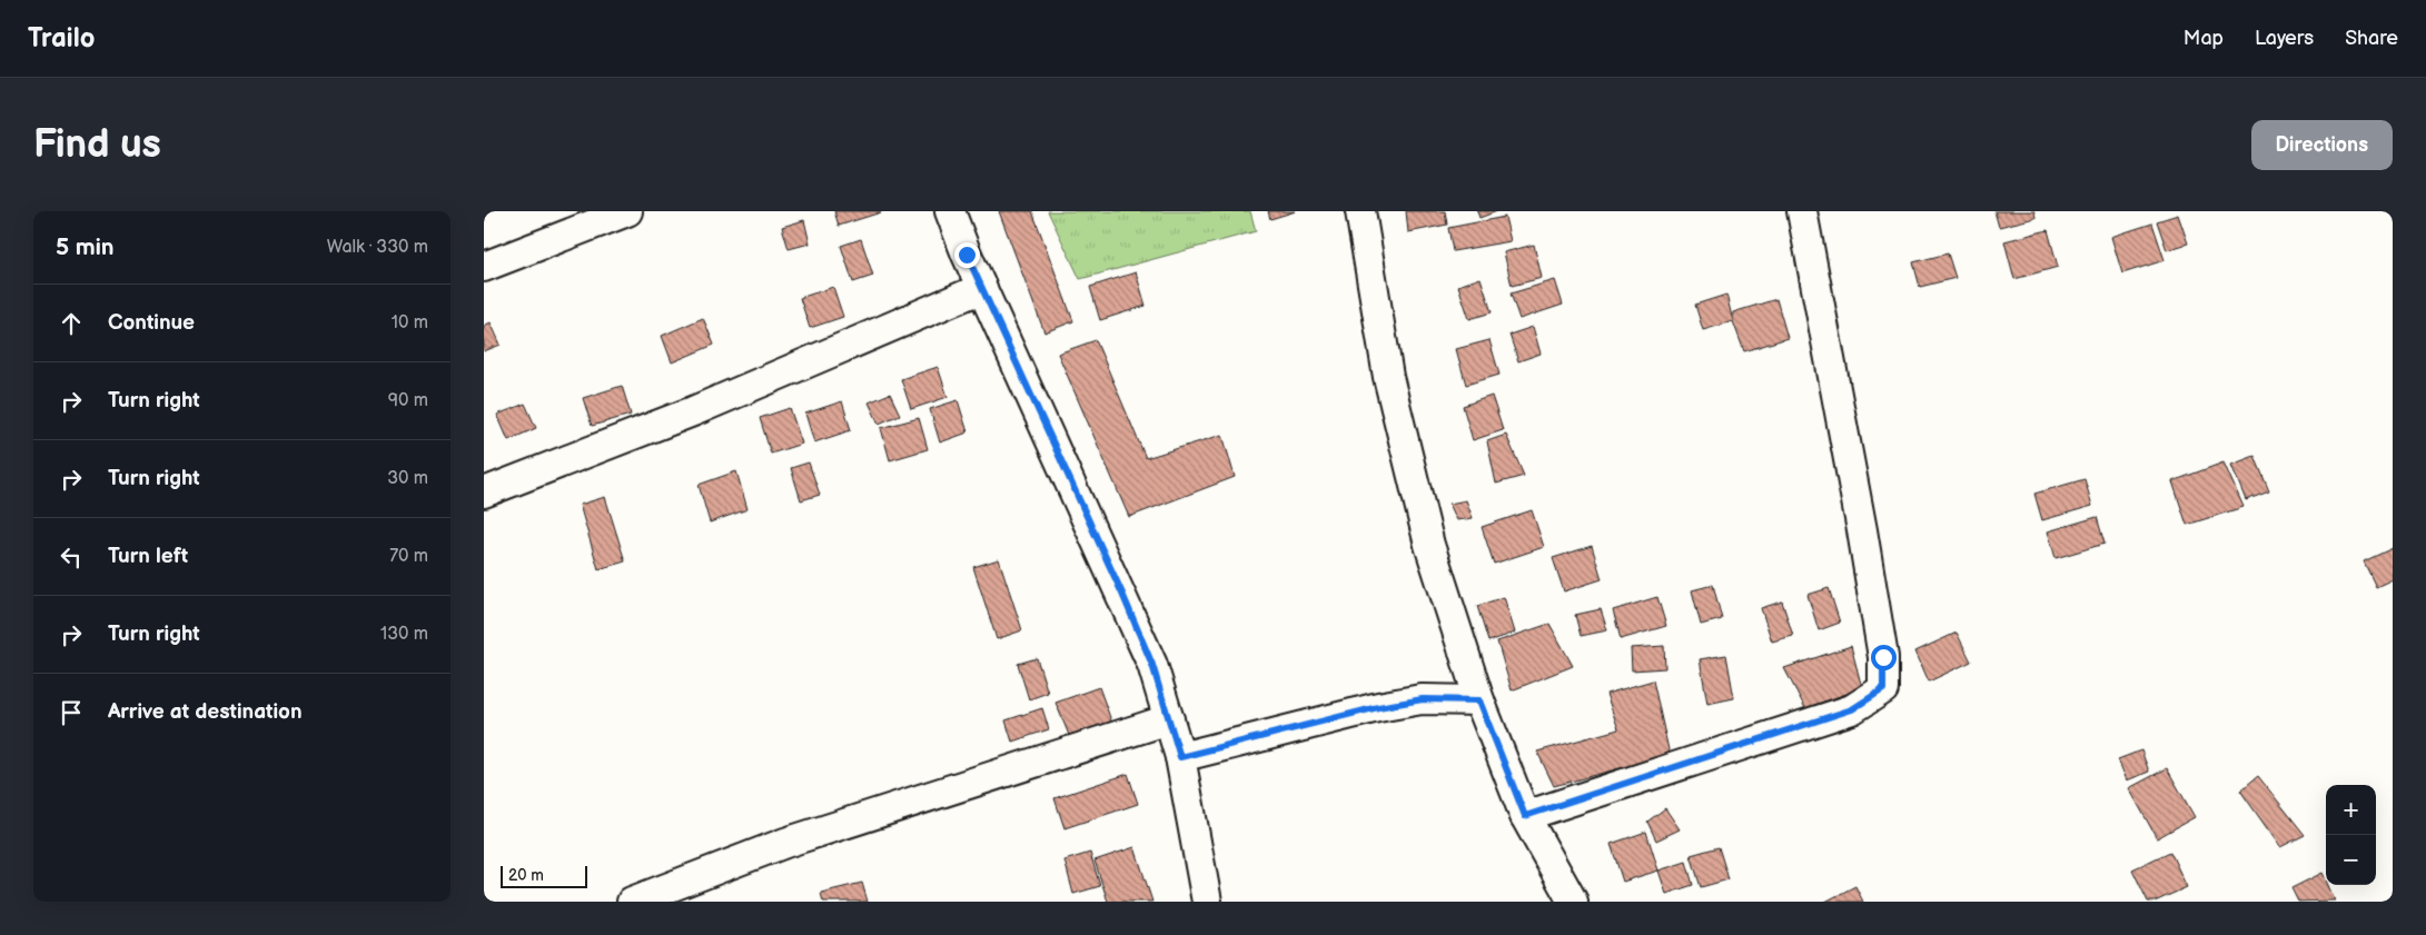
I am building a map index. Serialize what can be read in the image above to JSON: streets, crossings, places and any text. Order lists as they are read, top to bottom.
{
  "scale_bar": "20 m",
  "page": {
    "header": "Trailo",
    "nav": ["Map", "Layers", "Share"],
    "buttons": "Directions",
    "title": "Find us",
    "heading": ["5 min", "Walk · 330 m"],
    "list": [
      ["Continue", "10 m"],
      ["Turn right", "90 m"],
      ["Turn right", "30 m"],
      ["Turn left", "70 m"],
      ["Turn right", "130 m"],
      "Arrive at destination"
    ],
    "map_buttons": ["+", "−"],
    "scale": "20 m"
  }
}
